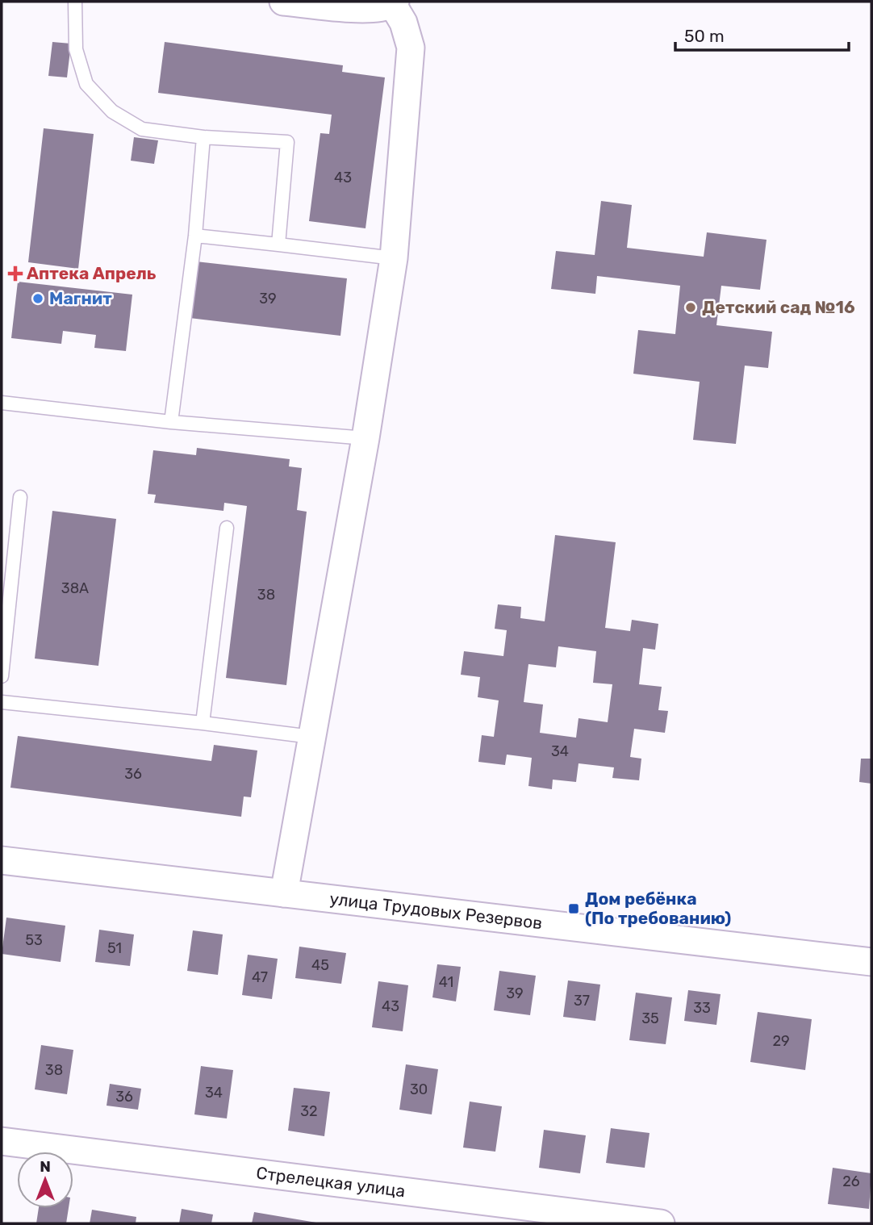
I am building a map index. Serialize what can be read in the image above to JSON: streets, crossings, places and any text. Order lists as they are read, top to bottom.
{
  "streets": {
    "street": ["улица Трудовых Резервов", "Стрелецкая улица"]
  },
  "places": {
    "health": ["Аптека Апрель"],
    "other": ["Магнит", "Детский сад №16"],
    "transit": ["Дом ребёнка (По требованию)"]
  },
  "house_numbers": [
    "43",
    "39",
    "38А",
    "38",
    "34",
    "36",
    "53",
    "51",
    "45",
    "47",
    "41",
    "39",
    "37",
    "43",
    "33",
    "35",
    "29",
    "38",
    "30",
    "34",
    "36",
    "32",
    "26"
  ],
  "scale_bar": "50 m",
  "north": "top"
}
